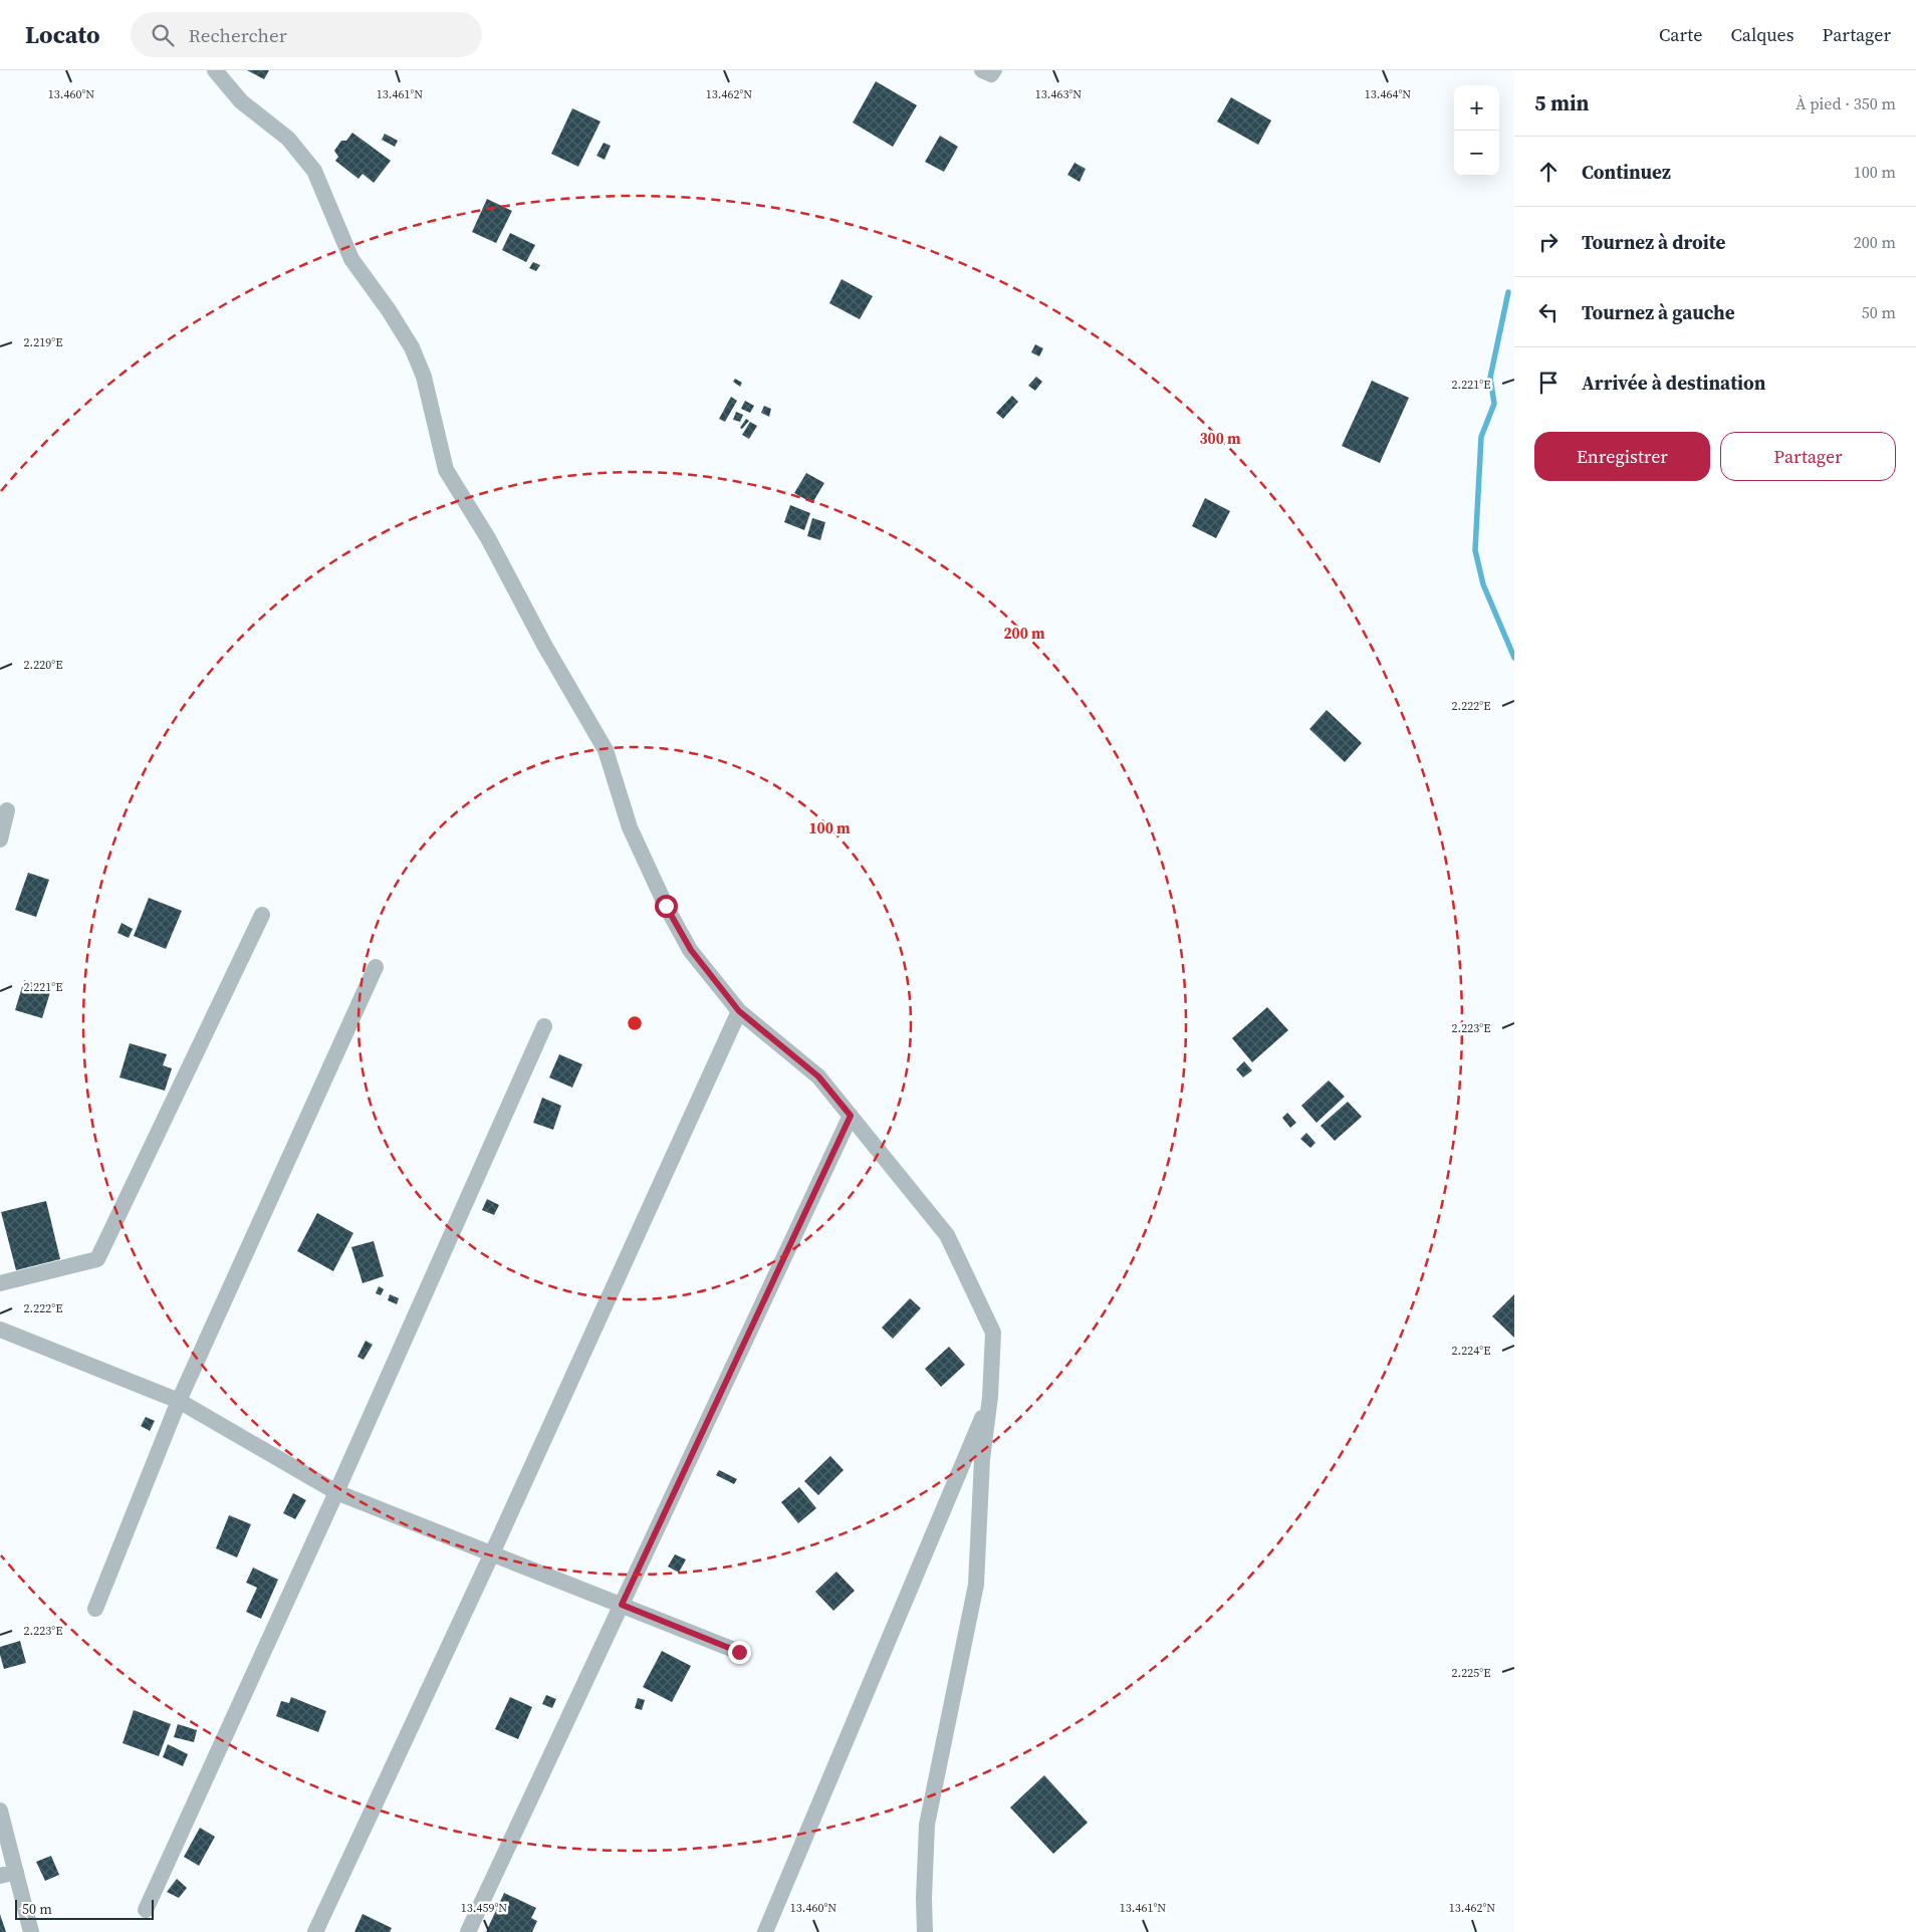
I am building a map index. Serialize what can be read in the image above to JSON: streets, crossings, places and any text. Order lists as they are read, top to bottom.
{
  "scale_bar": "50 m",
  "page": {
    "header": "Locato",
    "search": "Rechercher",
    "nav": ["Carte", "Calques", "Partager"],
    "heading": ["5 min", "À pied · 350 m"],
    "map_buttons": ["+", "−"],
    "list": [
      ["Continuez", "100 m"],
      ["Tournez à droite", "200 m"],
      ["Tournez à gauche", "50 m"],
      "Arrivée à destination"
    ],
    "buttons": ["Enregistrer", "Partager"],
    "scale": "50 m"
  },
  "coordinates": [
    "13.460°N",
    "13.461°N",
    "13.462°N",
    "13.463°N",
    "13.464°N",
    "2.219°E",
    "2.221°E",
    "2.220°E",
    "2.222°E",
    "2.223°E",
    "2.224°E",
    "2.225°E",
    "13.459°N"
  ],
  "rings": ["300 m", "200 m", "100 m"]
}
